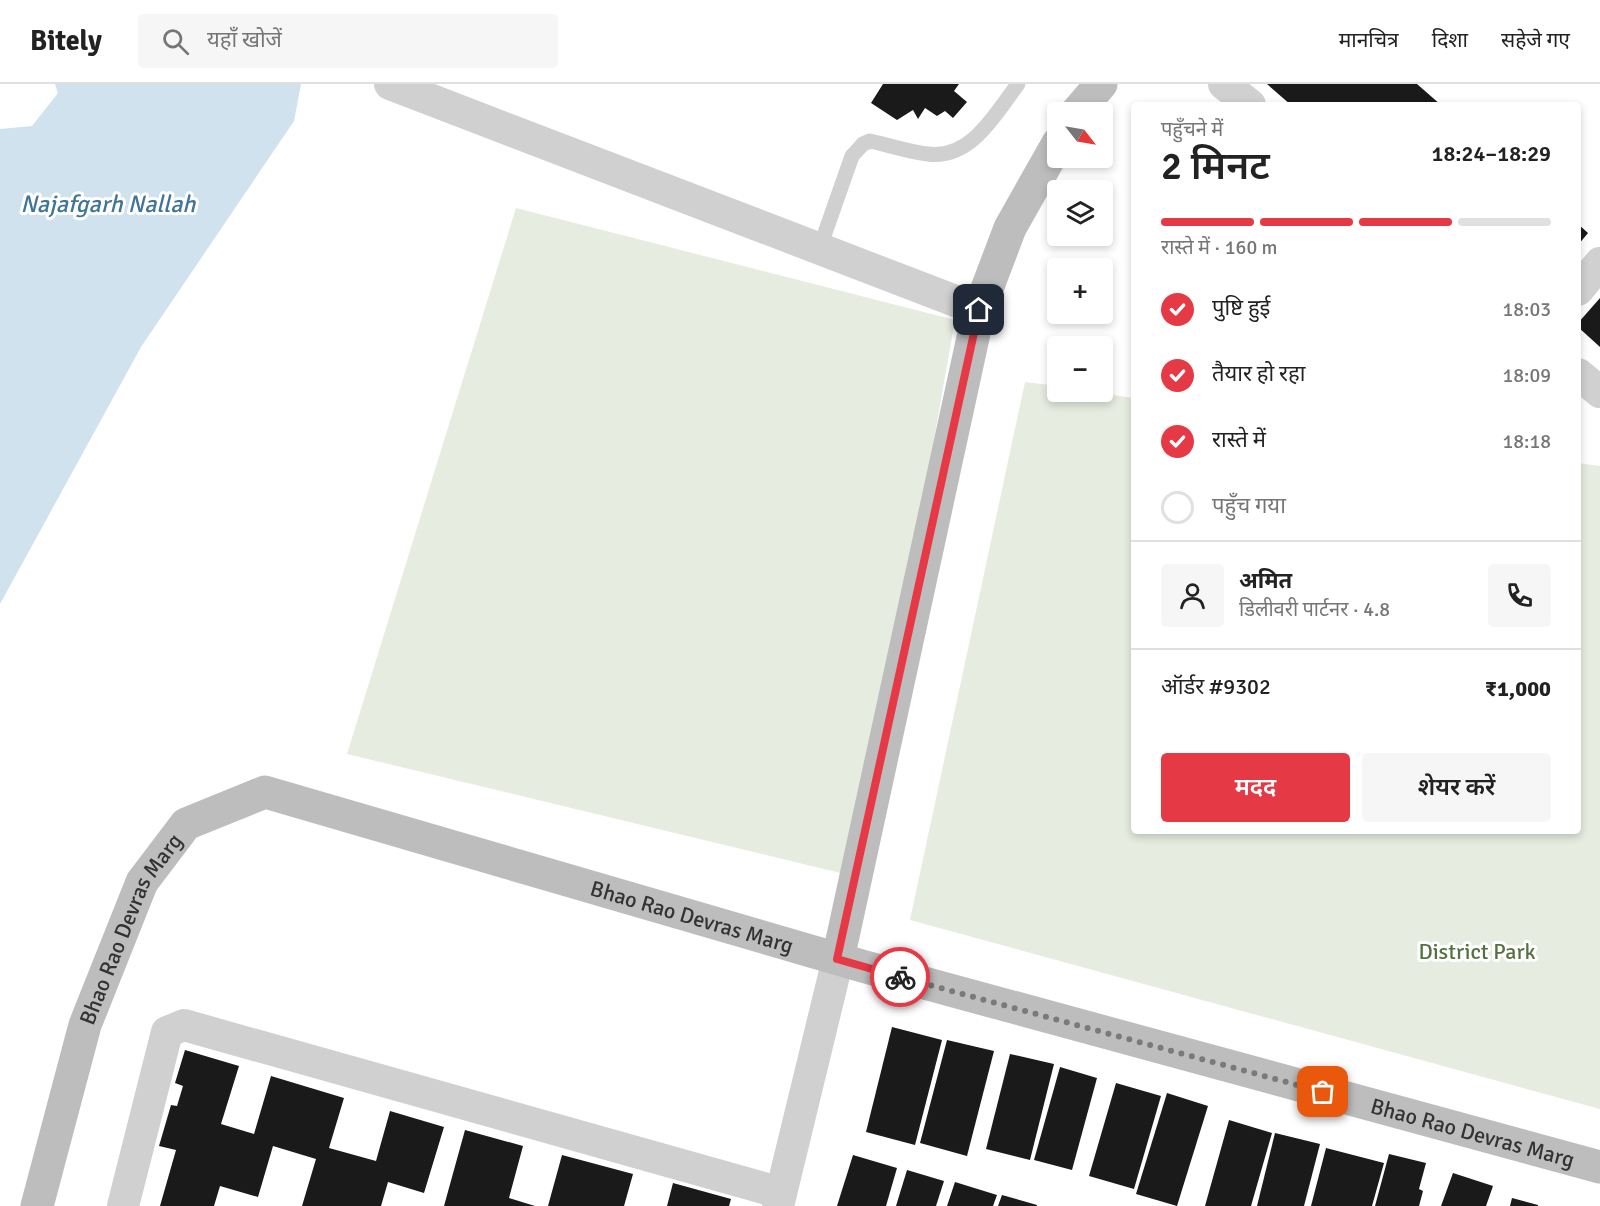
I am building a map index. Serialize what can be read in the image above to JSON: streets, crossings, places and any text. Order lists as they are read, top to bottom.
{
  "streets": {
    "street": ["Bhao Rao Devras Marg"]
  },
  "water": ["Najafgarh Nallah"],
  "parks": ["District Park"],
  "north": "bottom right",
  "page": {
    "header": "Bitely",
    "search": "यहाँ खोजें",
    "nav": ["मानचित्र", "दिशा", "सहेजे गए"],
    "map_buttons": ["+", "−"],
    "heading": ["2 मिनट", "पहुँचने में", "18:24–18:29"],
    "panel": [
      "अमित",
      "डिलीवरी पार्टनर · 4.8",
      "ऑर्डर #9302",
      "₹1,000"
    ],
    "bar": "रास्ते में · 160 m",
    "list": [
      ["पुष्टि हुई", "18:03"],
      ["तैयार हो रहा", "18:09"],
      ["रास्ते में", "18:18"],
      "पहुँच गया"
    ],
    "buttons": ["मदद", "शेयर करें"]
  }
}
